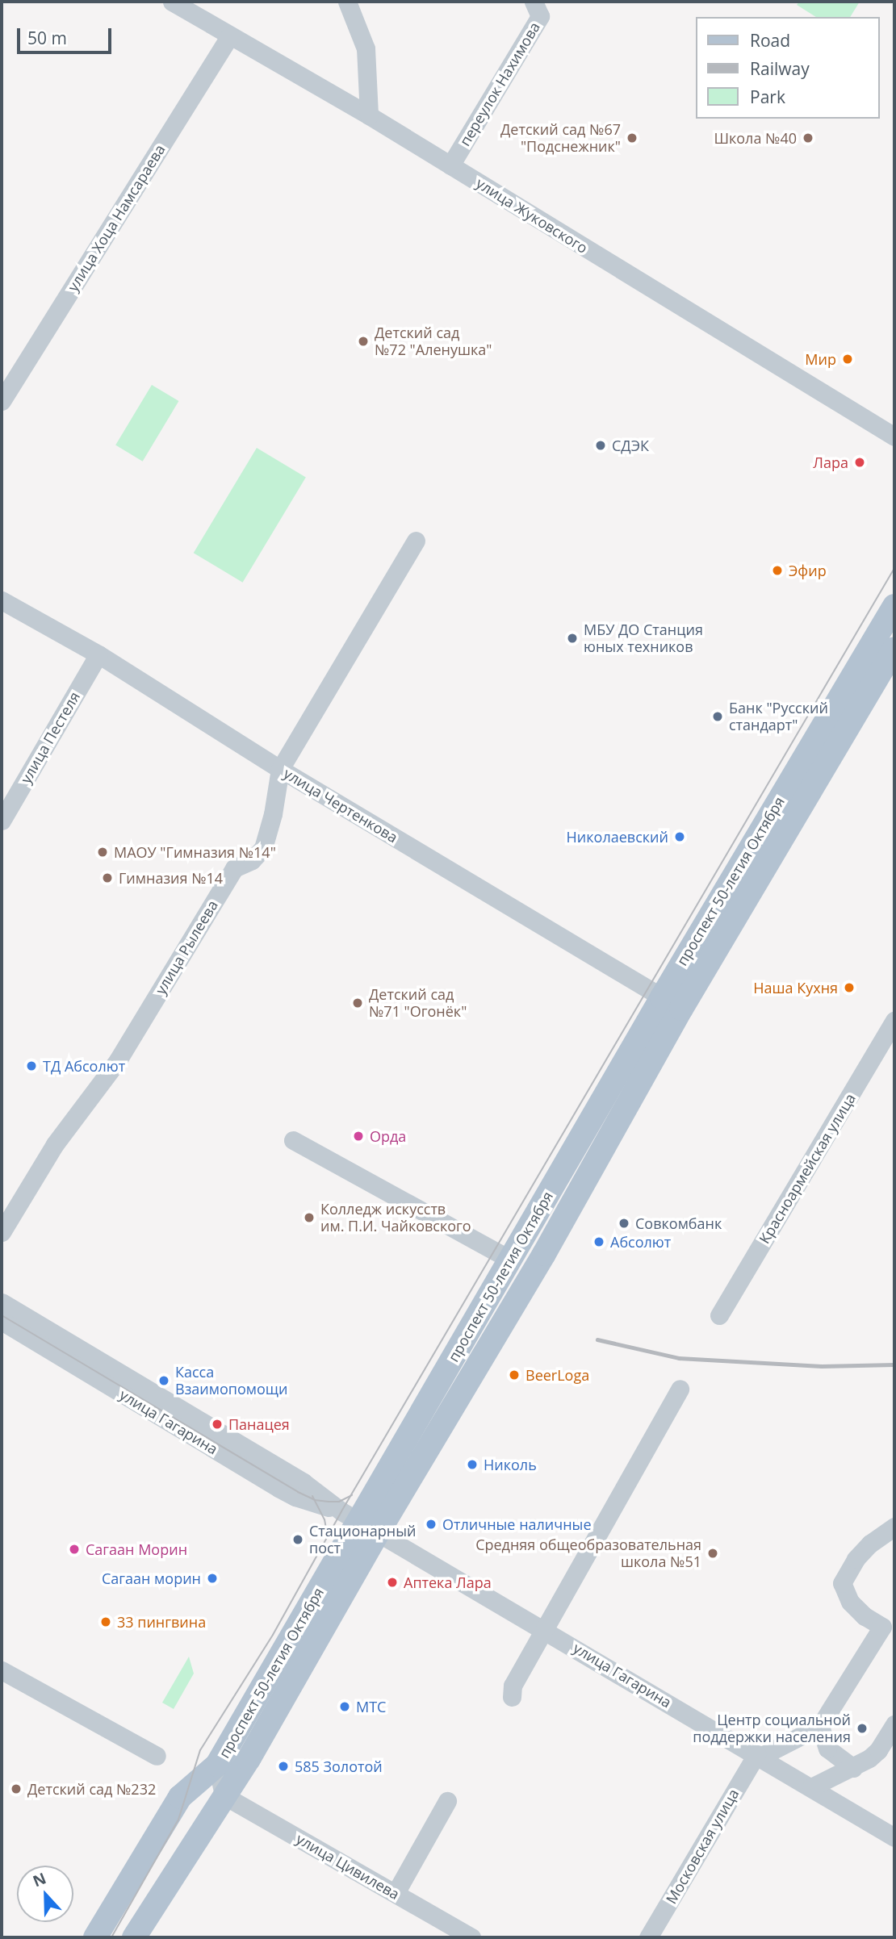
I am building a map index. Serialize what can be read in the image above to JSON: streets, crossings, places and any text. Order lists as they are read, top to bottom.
{
  "streets": {
    "main road": ["проспект 50-летия Октября"],
    "street": [
      "переулок Нахимова",
      "улица Жуковского",
      "улица Хоца Намсараева",
      "улица Пестеля",
      "улица Чертенкова",
      "улица Рылеева",
      "Красноармейская улица",
      "улица Гагарина",
      "Московская улица",
      "улица Цивилева"
    ]
  },
  "crossings": [
    ["переулок Нахимова", "улица Жуковского"],
    ["улица Жуковского", "улица Хоца Намсараева"],
    ["улица Пестеля", "улица Чертенкова"],
    ["улица Чертенкова", "проспект 50-летия Октября"],
    ["улица Чертенкова", "улица Рылеева"],
    ["проспект 50-летия Октября", "улица Гагарина"],
    ["проспект 50-летия Октября", "улица Цивилева"],
    ["улица Гагарина", "Московская улица"]
  ],
  "places": [
    "Детский сад №67 \"Подснежник\"",
    "Школа №40",
    "Детский сад №72 \"Аленушка\"",
    "Мир",
    "СДЭК",
    "Лара",
    "Эфир",
    "МБУ ДО Станция юных техников",
    "Банк \"Русский стандарт\"",
    "Николаевский",
    "МАОУ \"Гимназия №14\"",
    "Гимназия №14",
    "Наша Кухня",
    "Детский сад №71 \"Огонёк\"",
    "ТД Абсолют",
    "Орда",
    "Колледж искусств им. П.И. Чайковского",
    "Совкомбанк",
    "Абсолют",
    "BeerLoga",
    "Касса Взаимопомощи",
    "Панацея",
    "Николь",
    "Отличные наличные",
    "Стационарный пост",
    "Сагаан Морин",
    "Средняя общеобразовательная школа №51",
    "Сагаан морин",
    "Аптека Лара",
    "33 пингвина",
    "МТС",
    "Центр социальной поддержки населения",
    "585 Золотой",
    "Детский сад №232"
  ],
  "legend": ["Road", "Railway", "Park"],
  "scale_bar": "50 m",
  "north": "top"
}
